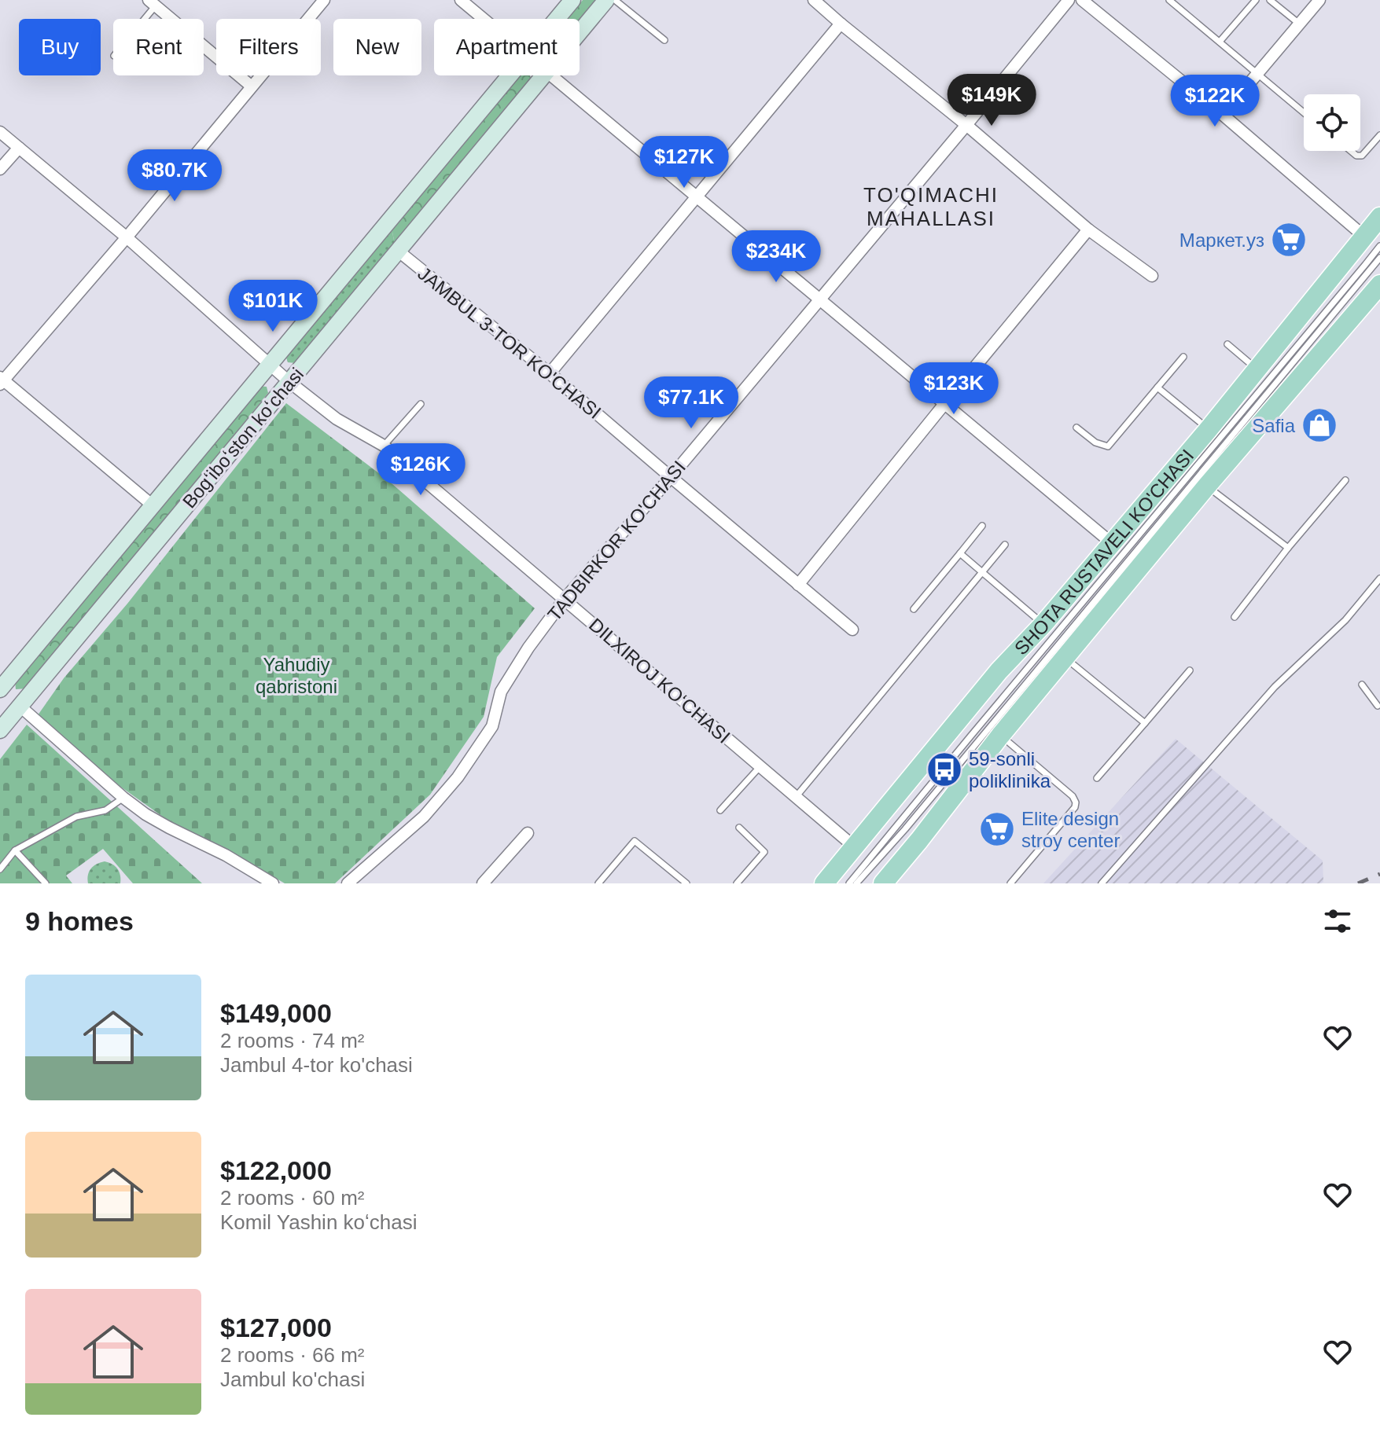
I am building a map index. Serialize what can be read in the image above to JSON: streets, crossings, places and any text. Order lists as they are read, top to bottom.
{
  "streets": {
    "main road": ["SHOTA RUSTAVELI KO'CHASI"],
    "street": [
      "JAMBUL 3-TOR KO'CHASI",
      "Bogʻiboʻston koʻchasi",
      "TADBIRKOR KO'CHASI",
      "DILXIROJ KO‘CHASI"
    ]
  },
  "crossings": [
    ["JAMBUL 3-TOR KO'CHASI", "Bogʻiboʻston koʻchasi"],
    ["JAMBUL 3-TOR KO'CHASI", "TADBIRKOR KO'CHASI"],
    ["Bogʻiboʻston koʻchasi", "DILXIROJ KO‘CHASI"],
    ["TADBIRKOR KO'CHASI", "DILXIROJ KO‘CHASI"],
    ["SHOTA RUSTAVELI KO'CHASI", "DILXIROJ KO‘CHASI"]
  ],
  "districts": ["TO'QIMACHI MAHALLASI"],
  "parks": ["Yahudiy qabristoni"],
  "places": {
    "supermarket": ["Маркет.уз", "Elite design stroy center"],
    "shop": ["Safia"],
    "bus stop": ["59-sonli poliklinika"]
  },
  "page": {
    "chip": [
      "Buy",
      "Rent",
      "Filters",
      "New",
      "Apartment"
    ],
    "price": [
      "$149K",
      "$122K",
      "$127K",
      "$80.7K",
      "$234K",
      "$101K",
      "$123K",
      "$77.1K",
      "$126K"
    ],
    "heading": "9 homes",
    "list": [
      {
        "name": "$149,000",
        "note": "2 rooms · 74 m² · Jambul 4-tor ko'chasi"
      },
      {
        "name": "$122,000",
        "note": "2 rooms · 60 m² · Komil Yashin koʻchasi"
      },
      {
        "name": "$127,000",
        "note": "2 rooms · 66 m² · Jambul ko'chasi"
      }
    ]
  }
}
